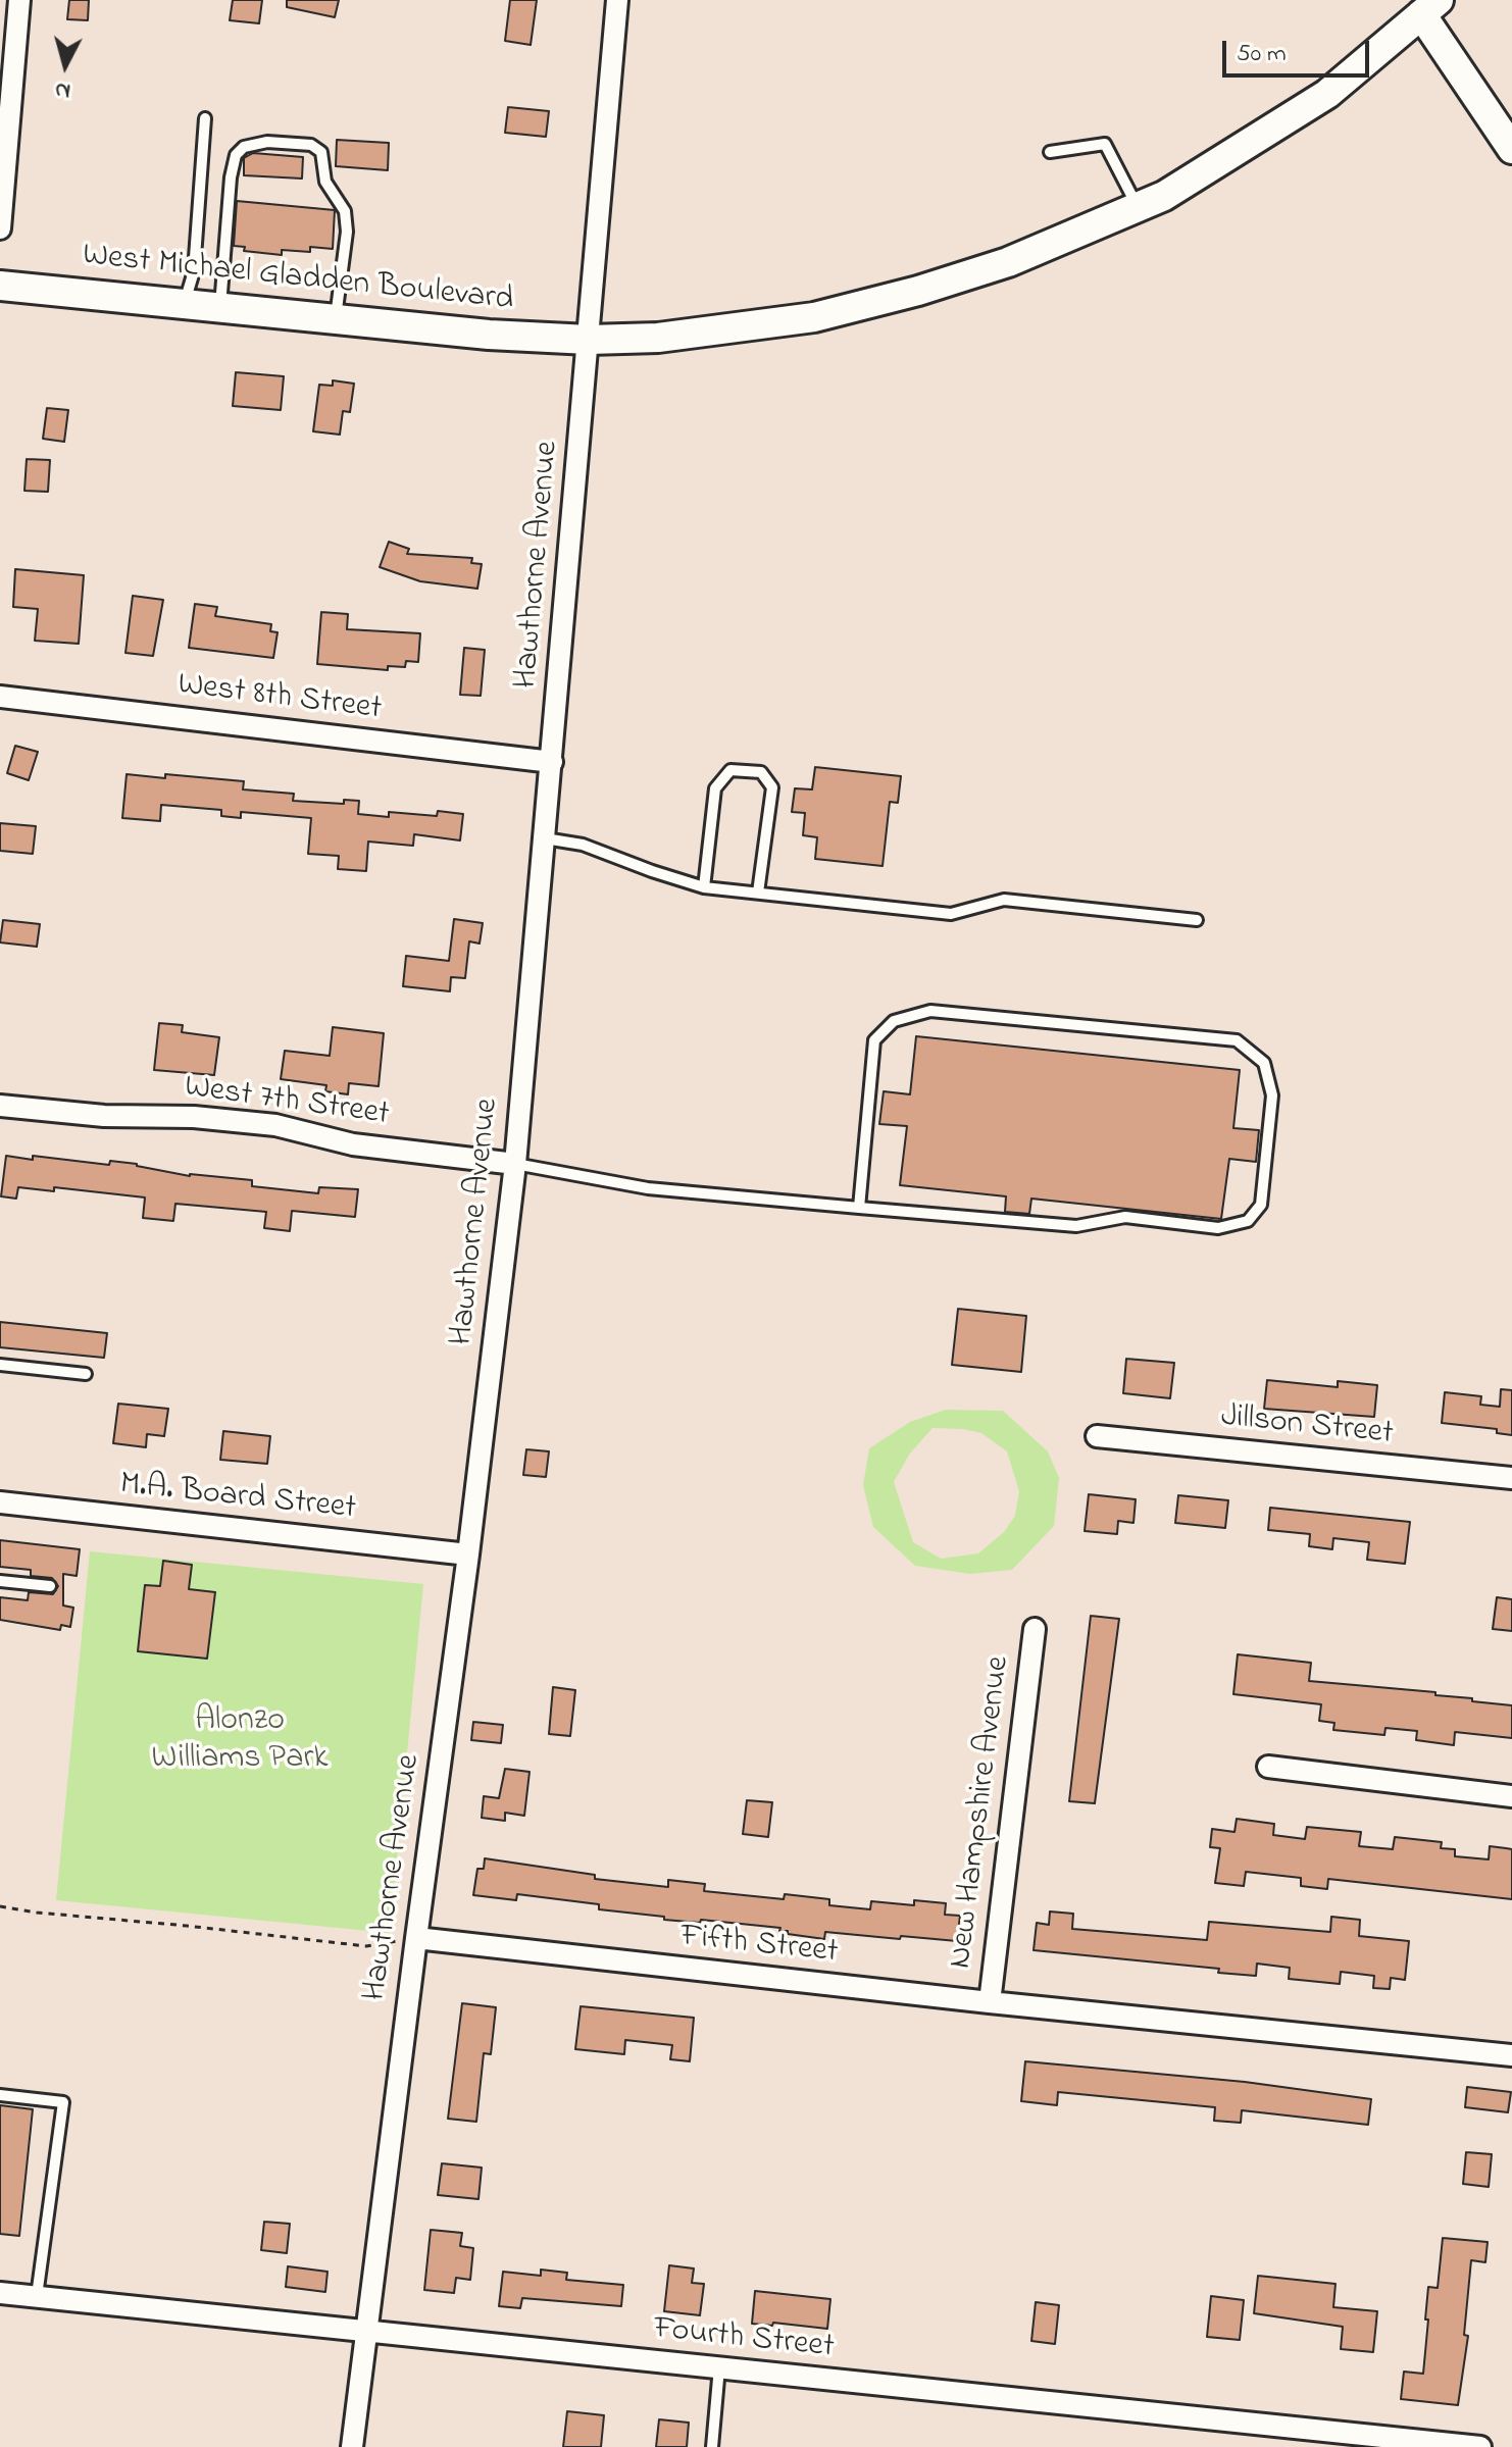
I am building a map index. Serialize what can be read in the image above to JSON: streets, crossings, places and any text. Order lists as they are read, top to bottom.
{
  "streets": {
    "main road": ["West Michael Gladden Boulevard"],
    "street": [
      "Hawthorne Avenue",
      "West 8th Street",
      "West 7th Street",
      "Jillson Street",
      "M.A. Board Street",
      "New Hampshire Avenue",
      "Fifth Street",
      "Fourth Street"
    ]
  },
  "crossings": [
    ["West Michael Gladden Boulevard", "Hawthorne Avenue"],
    ["Hawthorne Avenue", "West 8th Street"],
    ["Hawthorne Avenue", "West 7th Street"],
    ["Hawthorne Avenue", "M.A. Board Street"],
    ["Hawthorne Avenue", "Fifth Street"],
    ["Hawthorne Avenue", "Fourth Street"],
    ["New Hampshire Avenue", "Fifth Street"]
  ],
  "parks": ["Alonzo Williams Park"],
  "scale_bar": "50 m",
  "north": "bottom"
}
